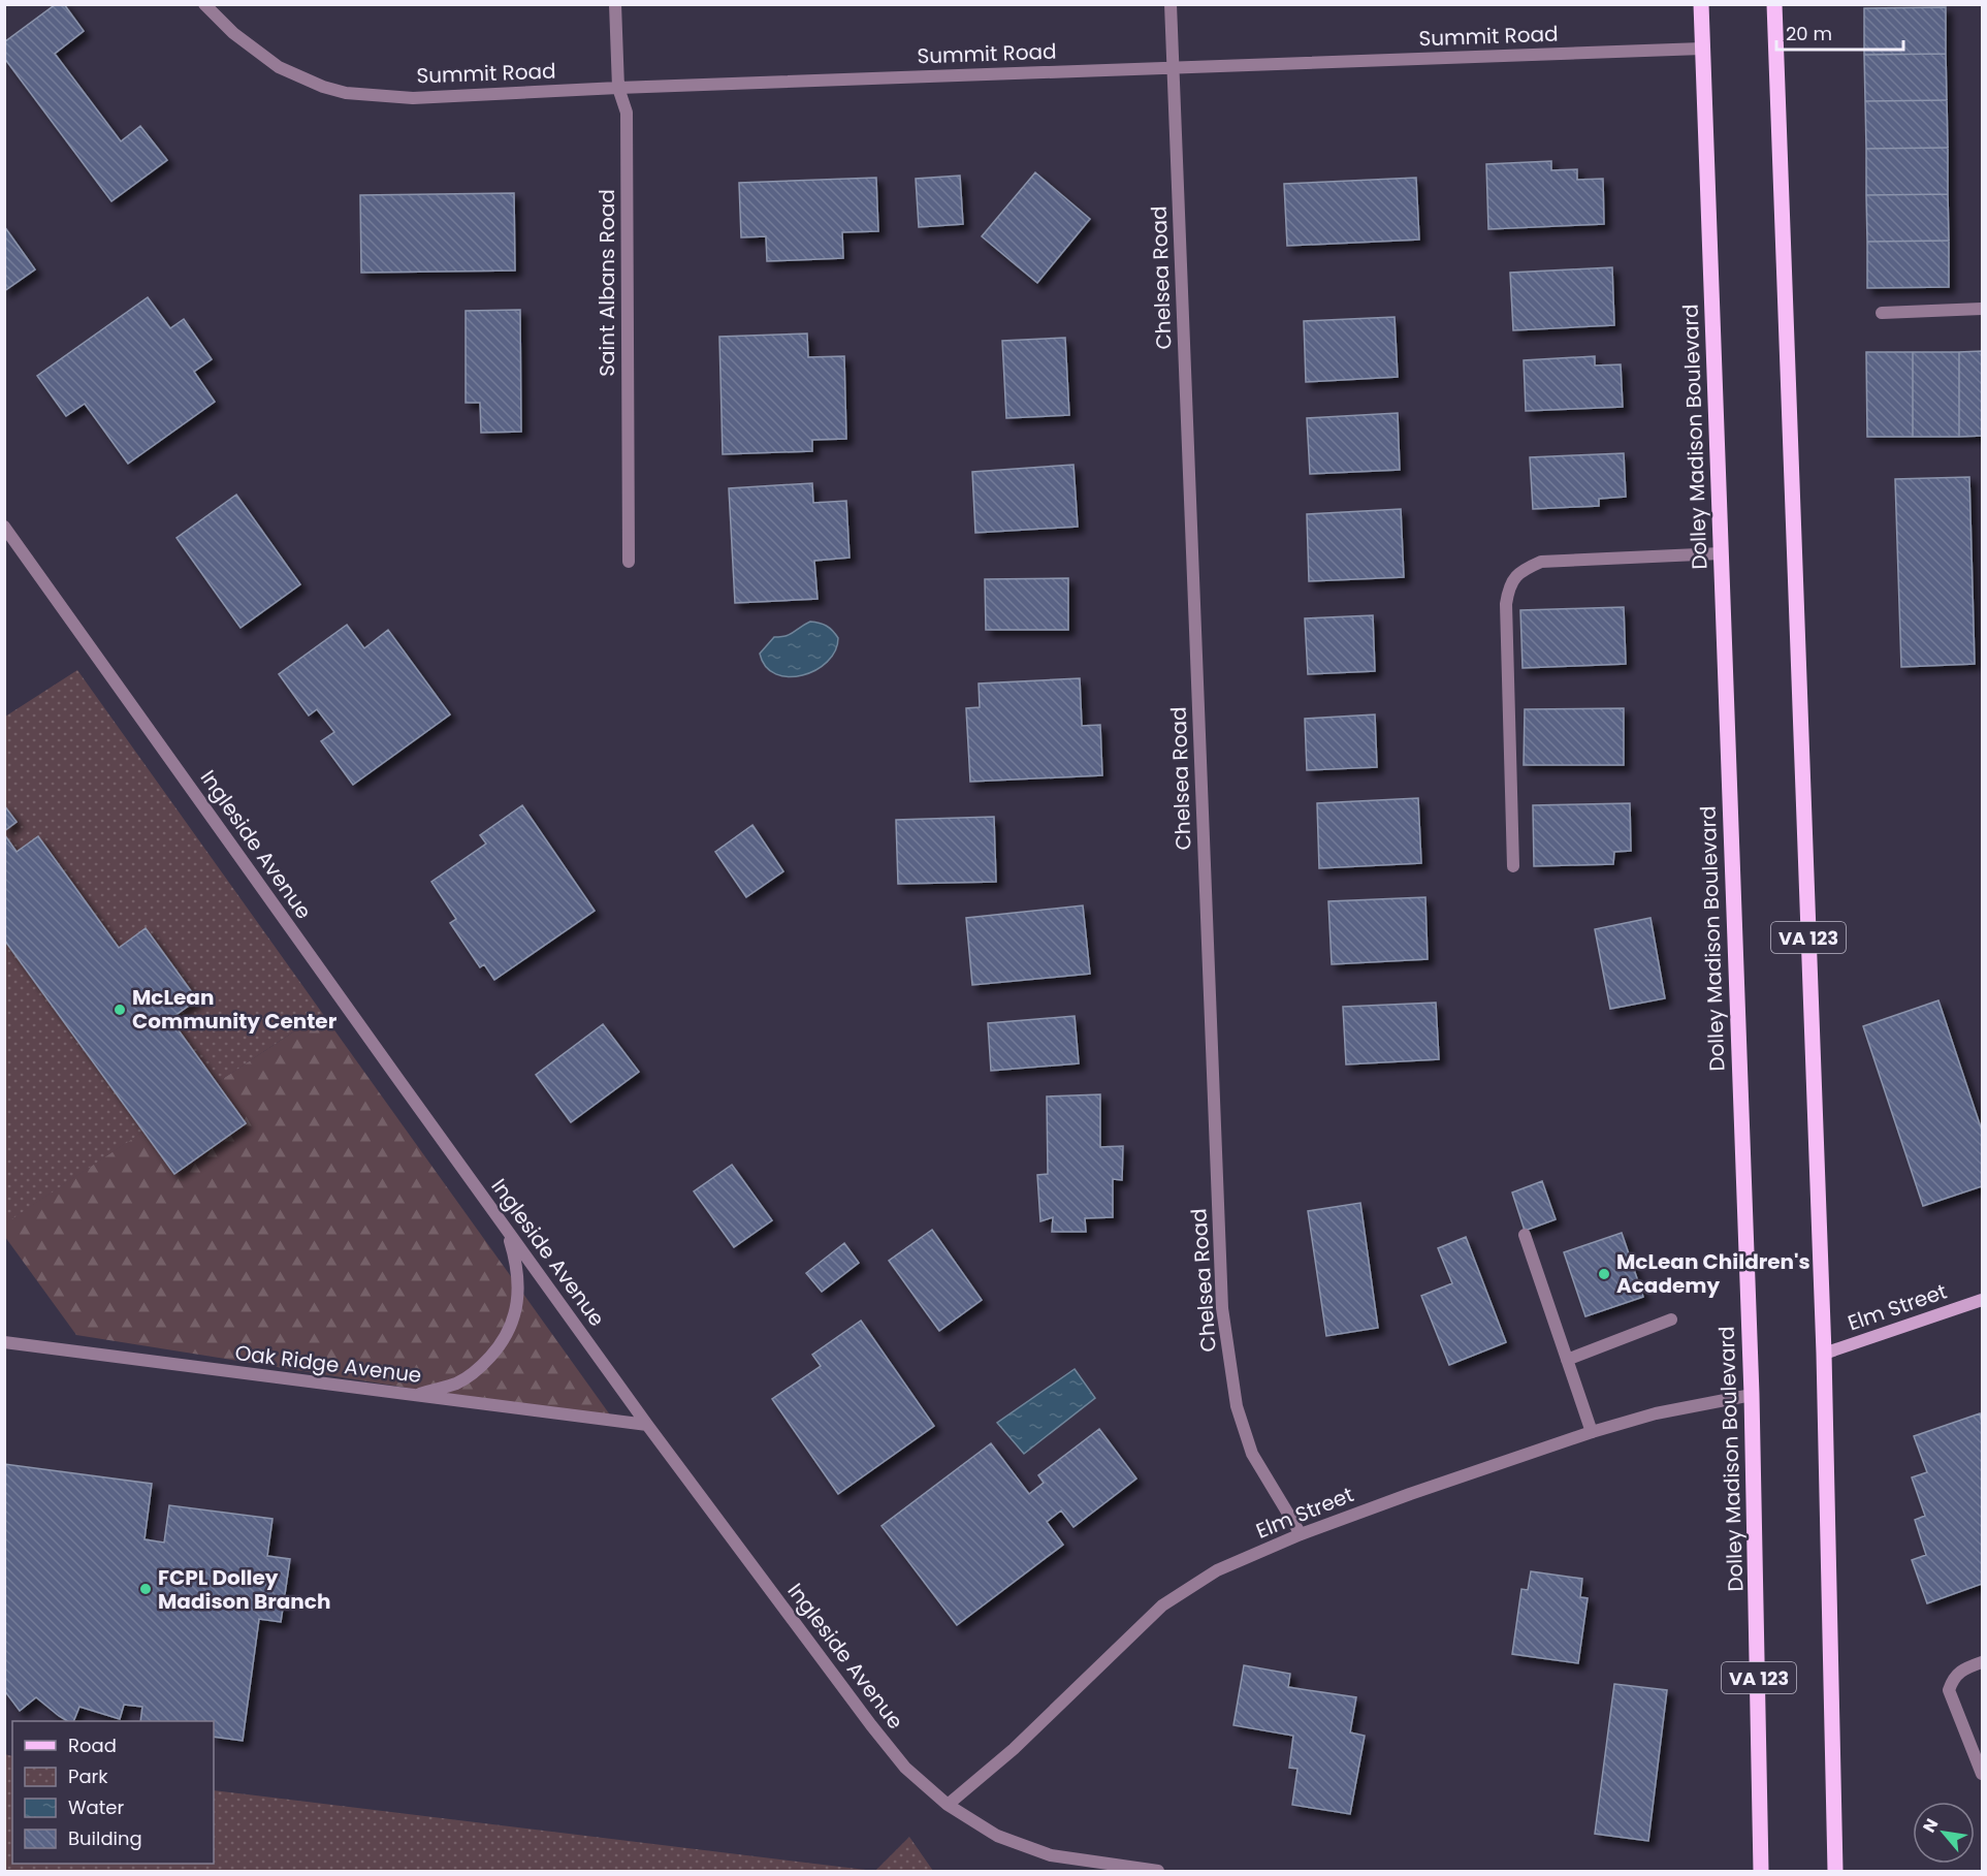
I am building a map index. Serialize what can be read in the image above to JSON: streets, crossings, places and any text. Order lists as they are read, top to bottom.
{
  "streets": {
    "main road": ["Dolley Madison Boulevard", "VA 123"],
    "street": [
      "Summit Road",
      "Chelsea Road",
      "Saint Albans Road",
      "Ingleside Avenue",
      "Elm Street",
      "Oak Ridge Avenue"
    ]
  },
  "crossings": [
    ["Summit Road", "Chelsea Road"],
    ["Summit Road", "Saint Albans Road"],
    ["Summit Road", "Dolley Madison Boulevard"],
    ["Chelsea Road", "Elm Street"],
    ["Dolley Madison Boulevard", "Elm Street"],
    ["Ingleside Avenue", "Elm Street"],
    ["Ingleside Avenue", "Oak Ridge Avenue"],
    ["VA 123", "Elm Street"]
  ],
  "places": ["McLean Community Center", "McLean Children's Academy", "FCPL Dolley Madison Branch"],
  "legend": [
    "Road",
    "Park",
    "Water",
    "Building"
  ],
  "scale_bar": "20 m",
  "north": "top left"
}
